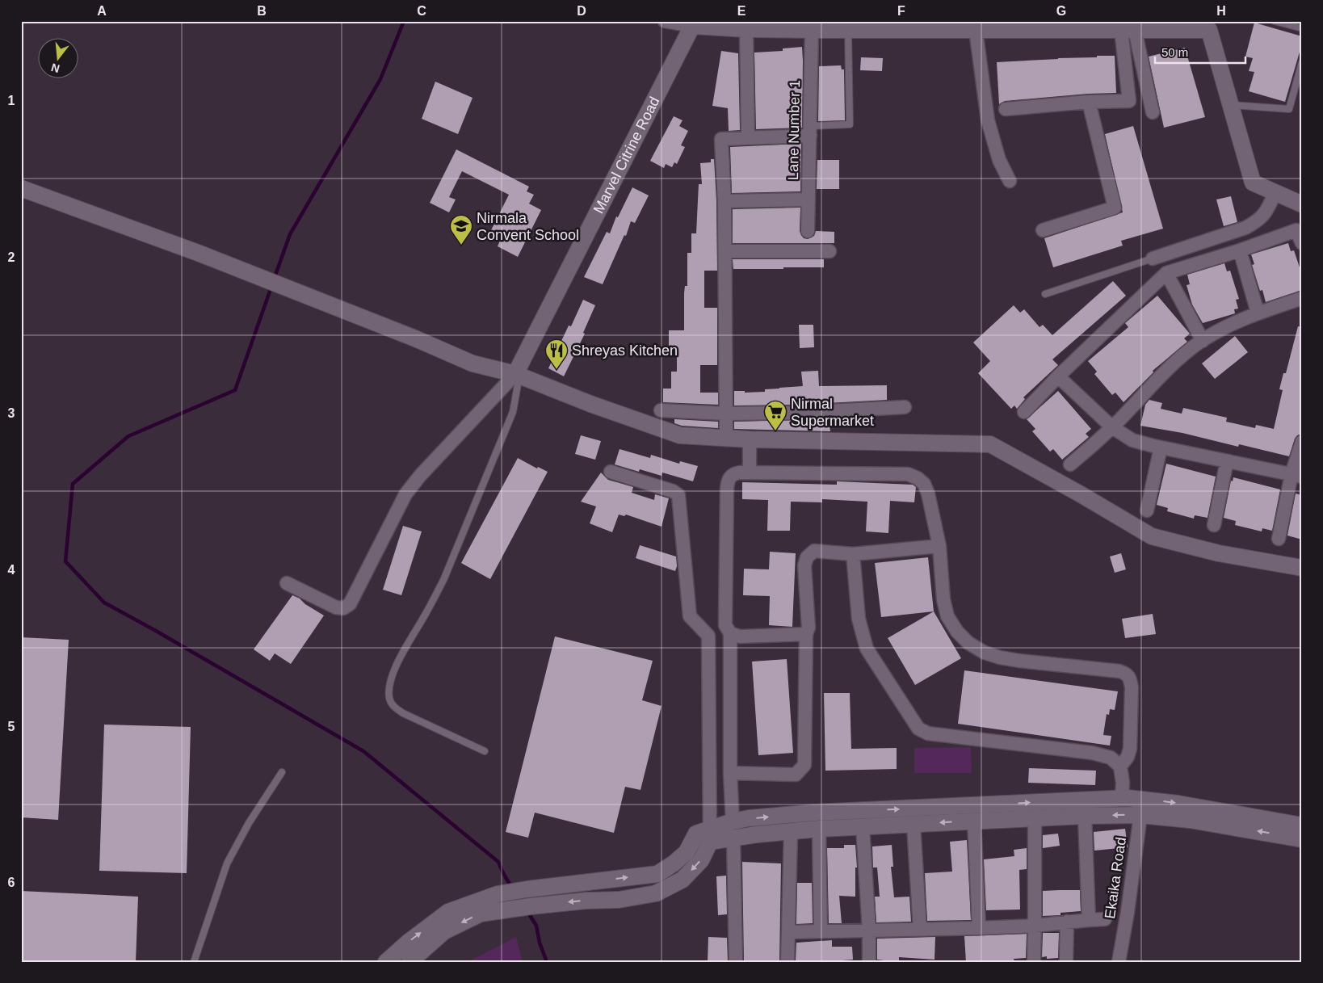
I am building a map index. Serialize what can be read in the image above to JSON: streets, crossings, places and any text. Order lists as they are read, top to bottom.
{
  "streets": {
    "street": ["Lane Number 1", "Marvel Citrine Road", "Ekaika Road"]
  },
  "places": {
    "school or university": ["Nirmala Convent School"],
    "restaurant": ["Shreyas Kitchen"],
    "supermarket": ["Nirmal Supermarket"]
  },
  "scale_bar": "50 m",
  "north": "bottom",
  "grid": {
    "columns": [
      "A",
      "B",
      "C",
      "D",
      "E",
      "F",
      "G",
      "H"
    ],
    "rows": [
      "1",
      "2",
      "3",
      "4",
      "5",
      "6"
    ]
  }
}
